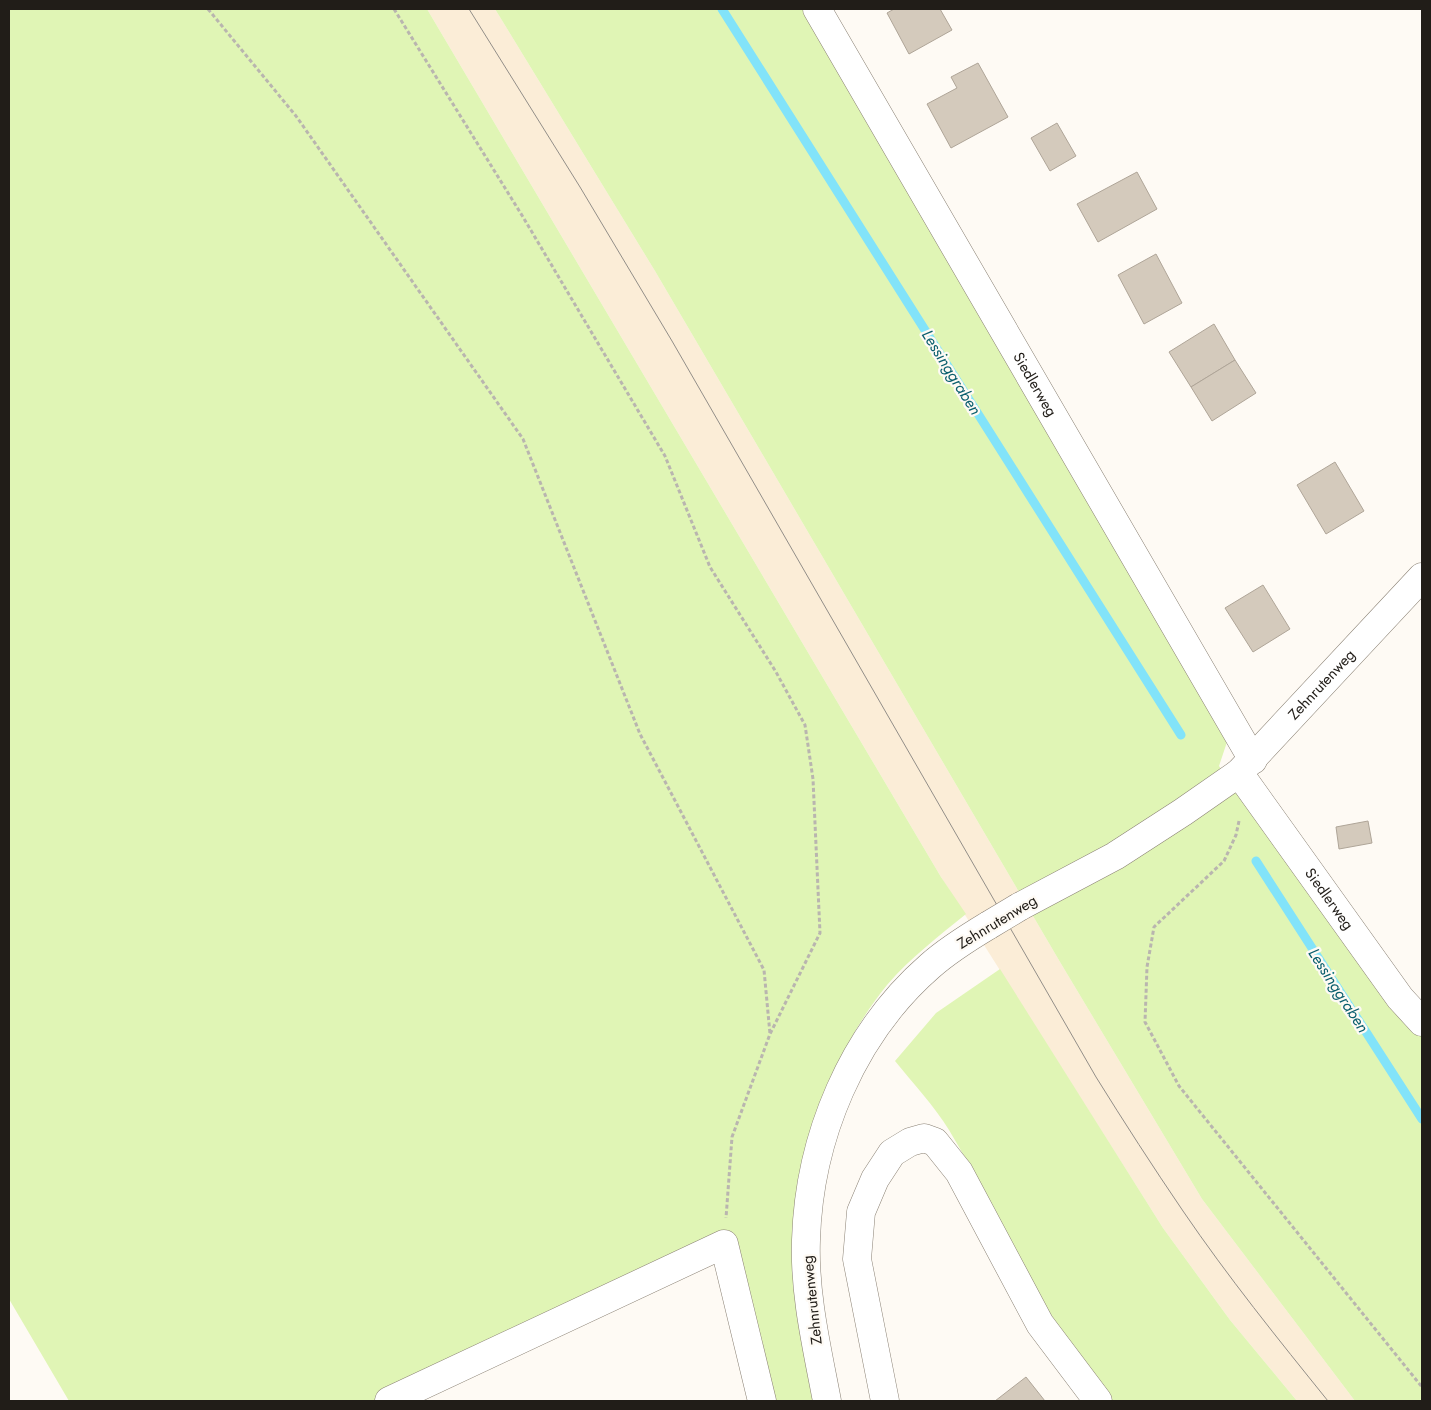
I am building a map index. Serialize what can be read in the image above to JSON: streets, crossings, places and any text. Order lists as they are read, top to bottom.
{
  "streets": {
    "street": ["Siedlerweg", "Zehnrutenweg"]
  },
  "crossings": [
    ["Siedlerweg", "Zehnrutenweg"]
  ],
  "water": ["Lessinggraben"]
}
